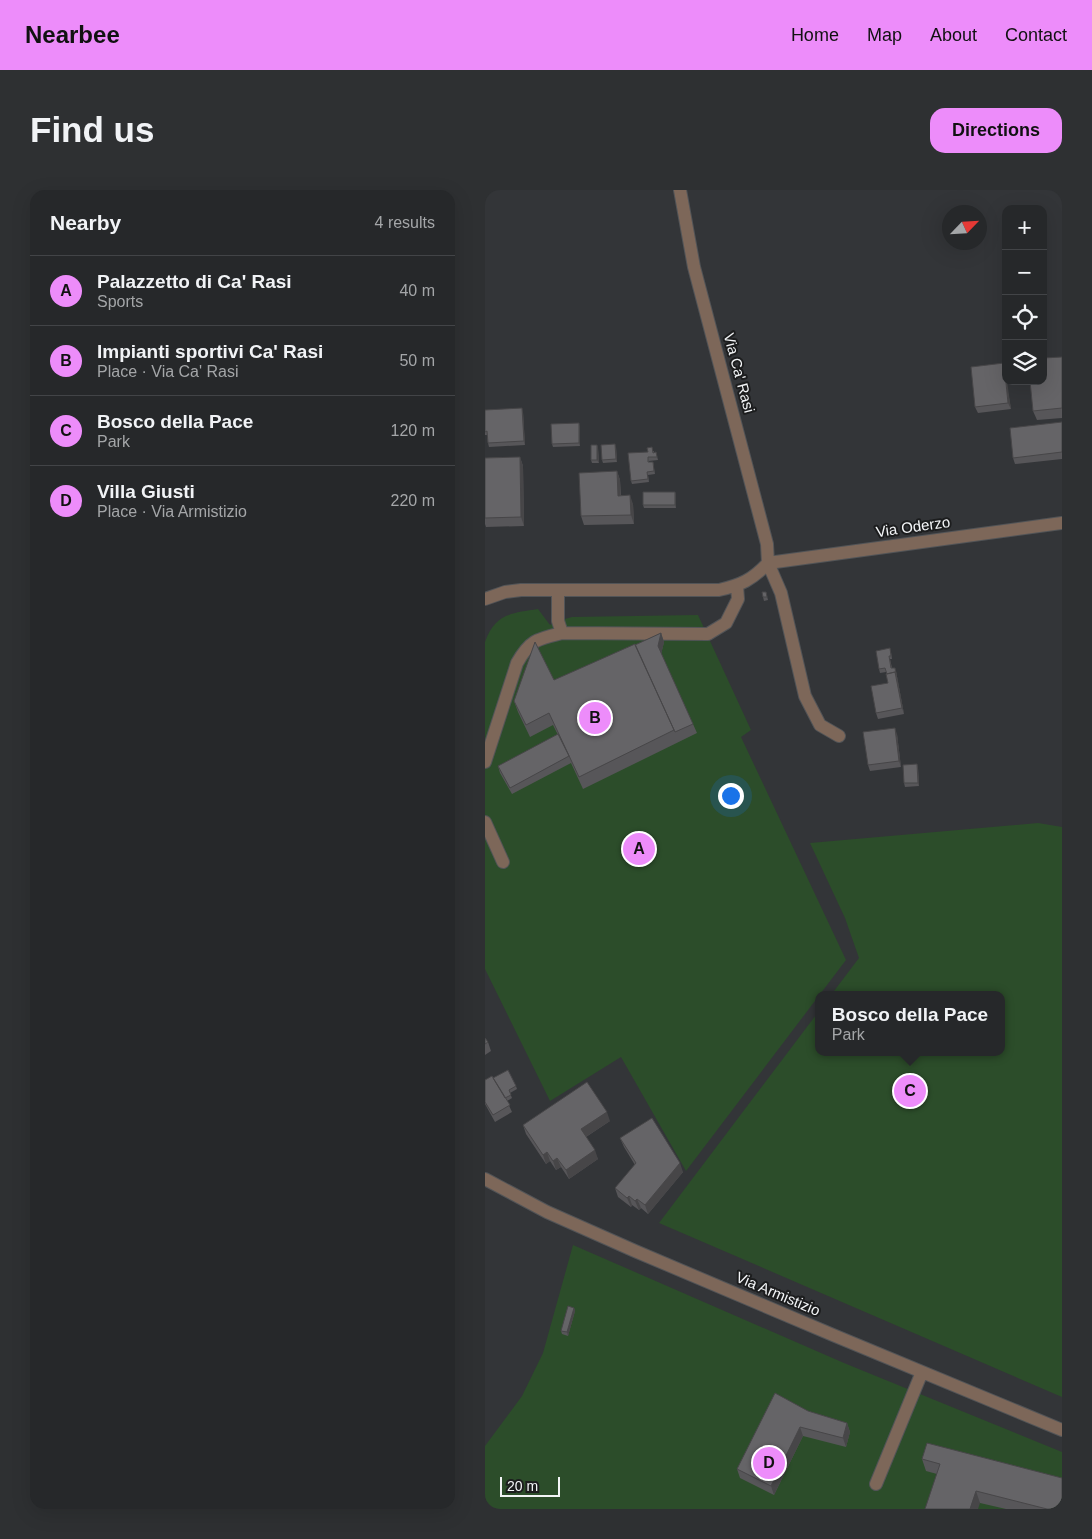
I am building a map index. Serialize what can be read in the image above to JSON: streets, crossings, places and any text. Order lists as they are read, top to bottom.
{
  "streets": {
    "street": ["Via Ca' Rasi", "Via Oderzo", "Via Armistizio"]
  },
  "crossings": [
    ["Via Ca' Rasi", "Via Oderzo"]
  ],
  "scale_bar": "20 m",
  "north": "top right",
  "page": {
    "header": "Nearbee",
    "nav": [
      "Home",
      "Map",
      "About",
      "Contact"
    ],
    "buttons": "Directions",
    "title": "Find us",
    "heading": ["Nearby", "4 results"],
    "map_buttons": ["+", "−"],
    "list": [
      {
        "mark": "A",
        "name": "Palazzetto di Ca' Rasi",
        "note": "Sports",
        "value": "40 m"
      },
      {
        "mark": "B",
        "name": "Impianti sportivi Ca' Rasi",
        "note": "Place · Via Ca' Rasi",
        "value": "50 m"
      },
      {
        "mark": "C",
        "name": "Bosco della Pace",
        "note": "Park",
        "value": "120 m"
      },
      {
        "mark": "D",
        "name": "Villa Giusti",
        "note": "Place · Via Armistizio",
        "value": "220 m"
      }
    ],
    "pins": [
      "B",
      "A",
      "C",
      "D"
    ],
    "popup": ["Bosco della Pace", "Park"],
    "scale": "20 m"
  }
}
